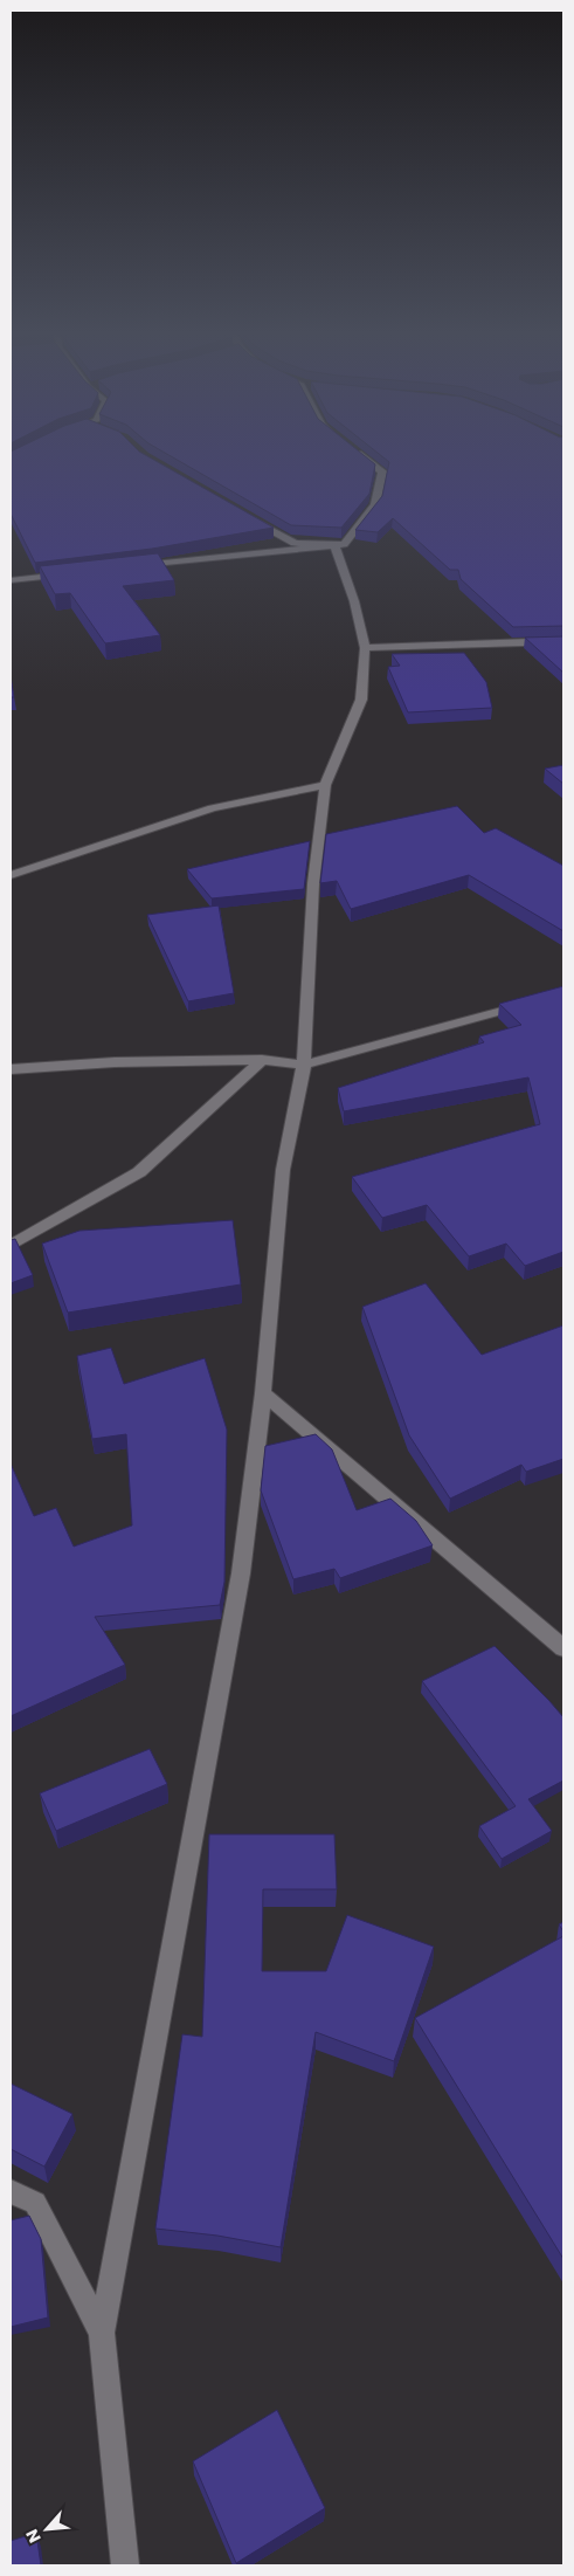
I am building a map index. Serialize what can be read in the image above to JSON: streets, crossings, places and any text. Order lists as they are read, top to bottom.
{
  "north": "bottom left"
}
